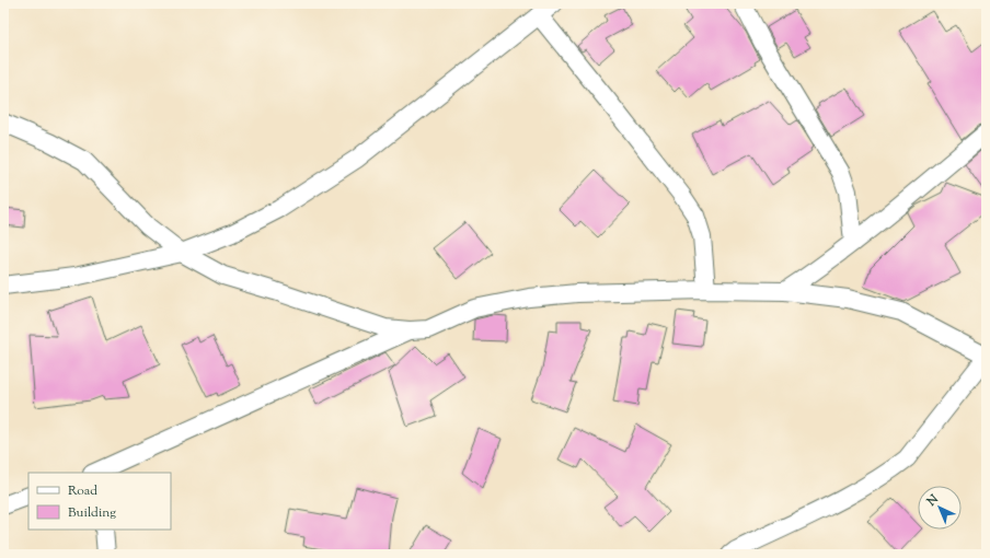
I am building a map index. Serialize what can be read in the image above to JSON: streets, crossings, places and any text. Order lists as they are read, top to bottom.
{
  "legend": ["Road", "Building"],
  "north": "top left"
}
